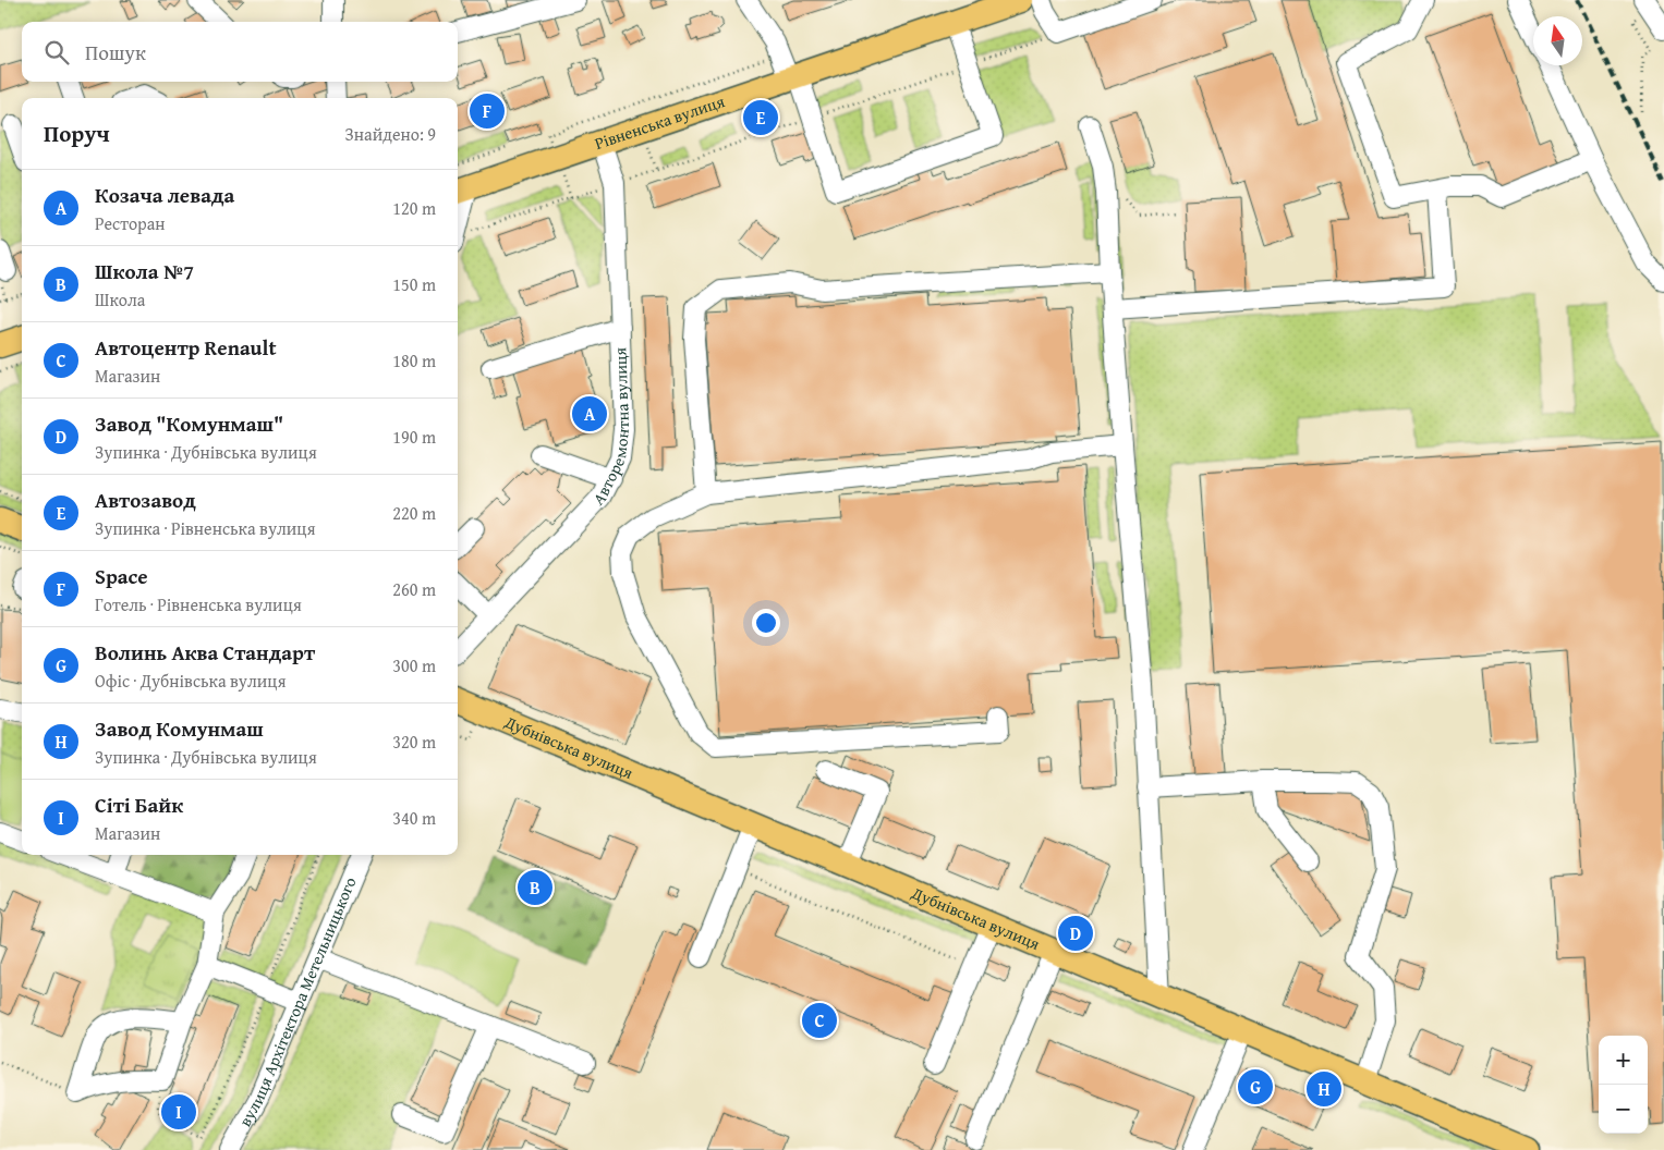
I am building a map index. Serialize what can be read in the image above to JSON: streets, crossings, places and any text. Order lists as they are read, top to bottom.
{
  "streets": {
    "main road": ["Рівненська вулиця", "Дубнівська вулиця"],
    "street": ["Авторемонтна вулиця", "вулиця Архітектора Метельницького"]
  },
  "crossings": [
    ["Рівненська вулиця", "Авторемонтна вулиця"]
  ],
  "north": "top",
  "page": {
    "search": "Пошук",
    "pins": [
      "F",
      "E",
      "A",
      "B",
      "D",
      "C",
      "G",
      "H",
      "I"
    ],
    "heading": ["Поруч", "Знайдено: 9"],
    "list": [
      {
        "mark": "A",
        "name": "Козача левада",
        "note": "Ресторан",
        "value": "120 m"
      },
      {
        "mark": "B",
        "name": "Школа №7",
        "note": "Школа",
        "value": "150 m"
      },
      {
        "mark": "C",
        "name": "Автоцентр Renault",
        "note": "Магазин",
        "value": "180 m"
      },
      {
        "mark": "D",
        "name": "Завод \"Комунмаш\"",
        "note": "Зупинка · Дубнівська вулиця",
        "value": "190 m"
      },
      {
        "mark": "E",
        "name": "Автозавод",
        "note": "Зупинка · Рівненська вулиця",
        "value": "220 m"
      },
      {
        "mark": "F",
        "name": "Space",
        "note": "Готель · Рівненська вулиця",
        "value": "260 m"
      },
      {
        "mark": "G",
        "name": "Волинь Аква Стандарт",
        "note": "Офіс · Дубнівська вулиця",
        "value": "300 m"
      },
      {
        "mark": "H",
        "name": "Завод Комунмаш",
        "note": "Зупинка · Дубнівська вулиця",
        "value": "320 m"
      },
      {
        "mark": "I",
        "name": "Сіті Байк",
        "note": "Магазин",
        "value": "340 m"
      }
    ],
    "map_buttons": ["+", "−"]
  }
}
